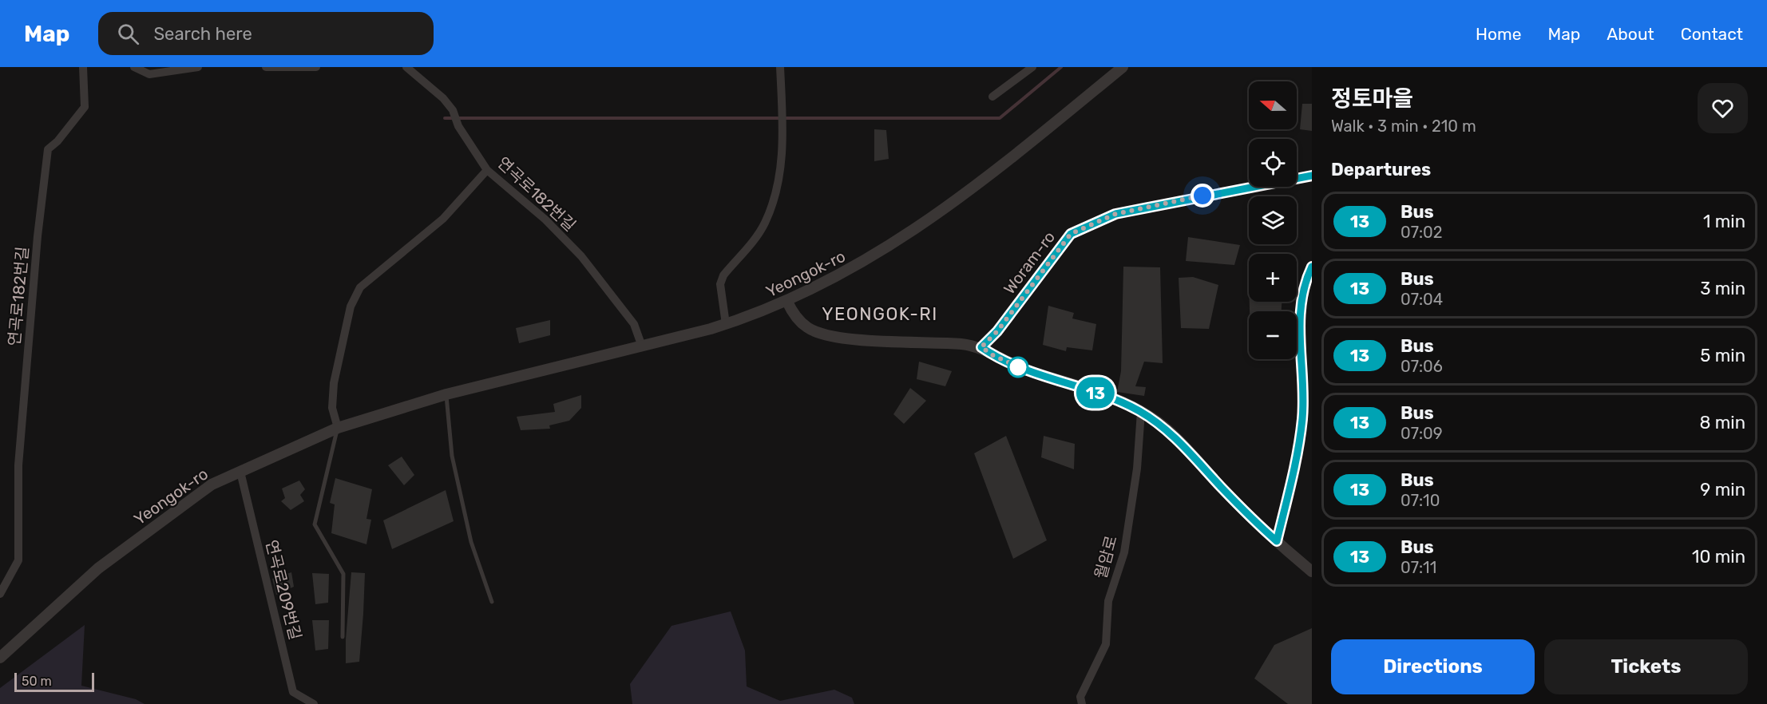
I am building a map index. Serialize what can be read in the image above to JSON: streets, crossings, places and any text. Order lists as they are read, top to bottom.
{
  "streets": {
    "street": [
      "연곡로182번길",
      "Woram-ro",
      "Yeongok-ro",
      "월암로",
      "연곡로209번길"
    ]
  },
  "crossings": [
    ["연곡로182번길", "Yeongok-ro"],
    ["Yeongok-ro", "연곡로209번길"]
  ],
  "districts": ["YEONGOK-RI"],
  "lines": ["bus line 13"],
  "scale_bar": "50 m",
  "north": "left",
  "page": {
    "header": "Map",
    "search": "Search here",
    "nav": [
      "Home",
      "Map",
      "About",
      "Contact"
    ],
    "on_map": "13",
    "heading": [
      ["정토마을", "Walk · 3 min · 210 m"],
      "Departures"
    ],
    "map_buttons": ["+", "−"],
    "list": [
      {
        "mark": "13",
        "name": "Bus",
        "note": "07:02",
        "value": "1 min"
      },
      {
        "mark": "13",
        "name": "Bus",
        "note": "07:04",
        "value": "3 min"
      },
      {
        "mark": "13",
        "name": "Bus",
        "note": "07:06",
        "value": "5 min"
      },
      {
        "mark": "13",
        "name": "Bus",
        "note": "07:09",
        "value": "8 min"
      },
      {
        "mark": "13",
        "name": "Bus",
        "note": "07:10",
        "value": "9 min"
      },
      {
        "mark": "13",
        "name": "Bus",
        "note": "07:11",
        "value": "10 min"
      }
    ],
    "buttons": ["Directions", "Tickets"],
    "scale": "50 m"
  }
}
